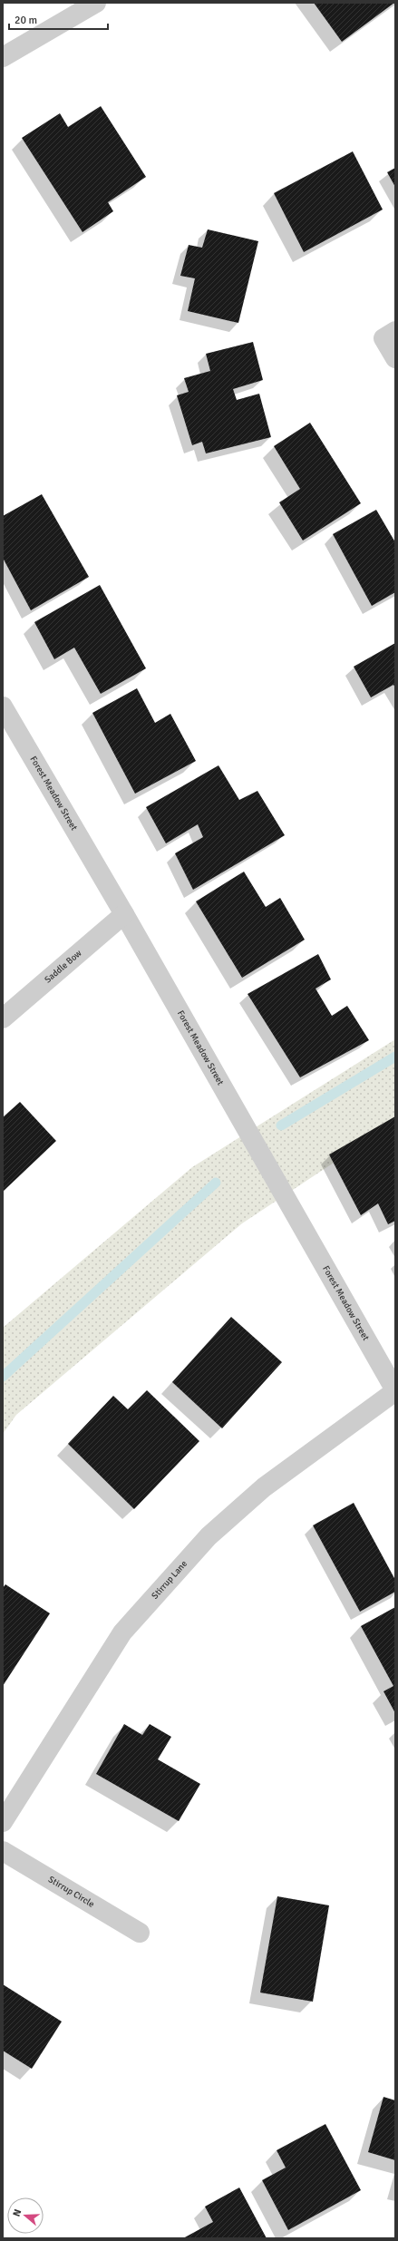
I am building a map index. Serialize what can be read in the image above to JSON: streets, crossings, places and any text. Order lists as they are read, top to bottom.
{
  "streets": {
    "street": [
      "Forest Meadow Street",
      "Saddle Bow",
      "Stirrup Lane",
      "Stirrup Circle"
    ]
  },
  "crossings": [
    ["Forest Meadow Street", "Saddle Bow"],
    ["Forest Meadow Street", "Stirrup Lane"]
  ],
  "scale_bar": "20 m",
  "north": "left"
}
